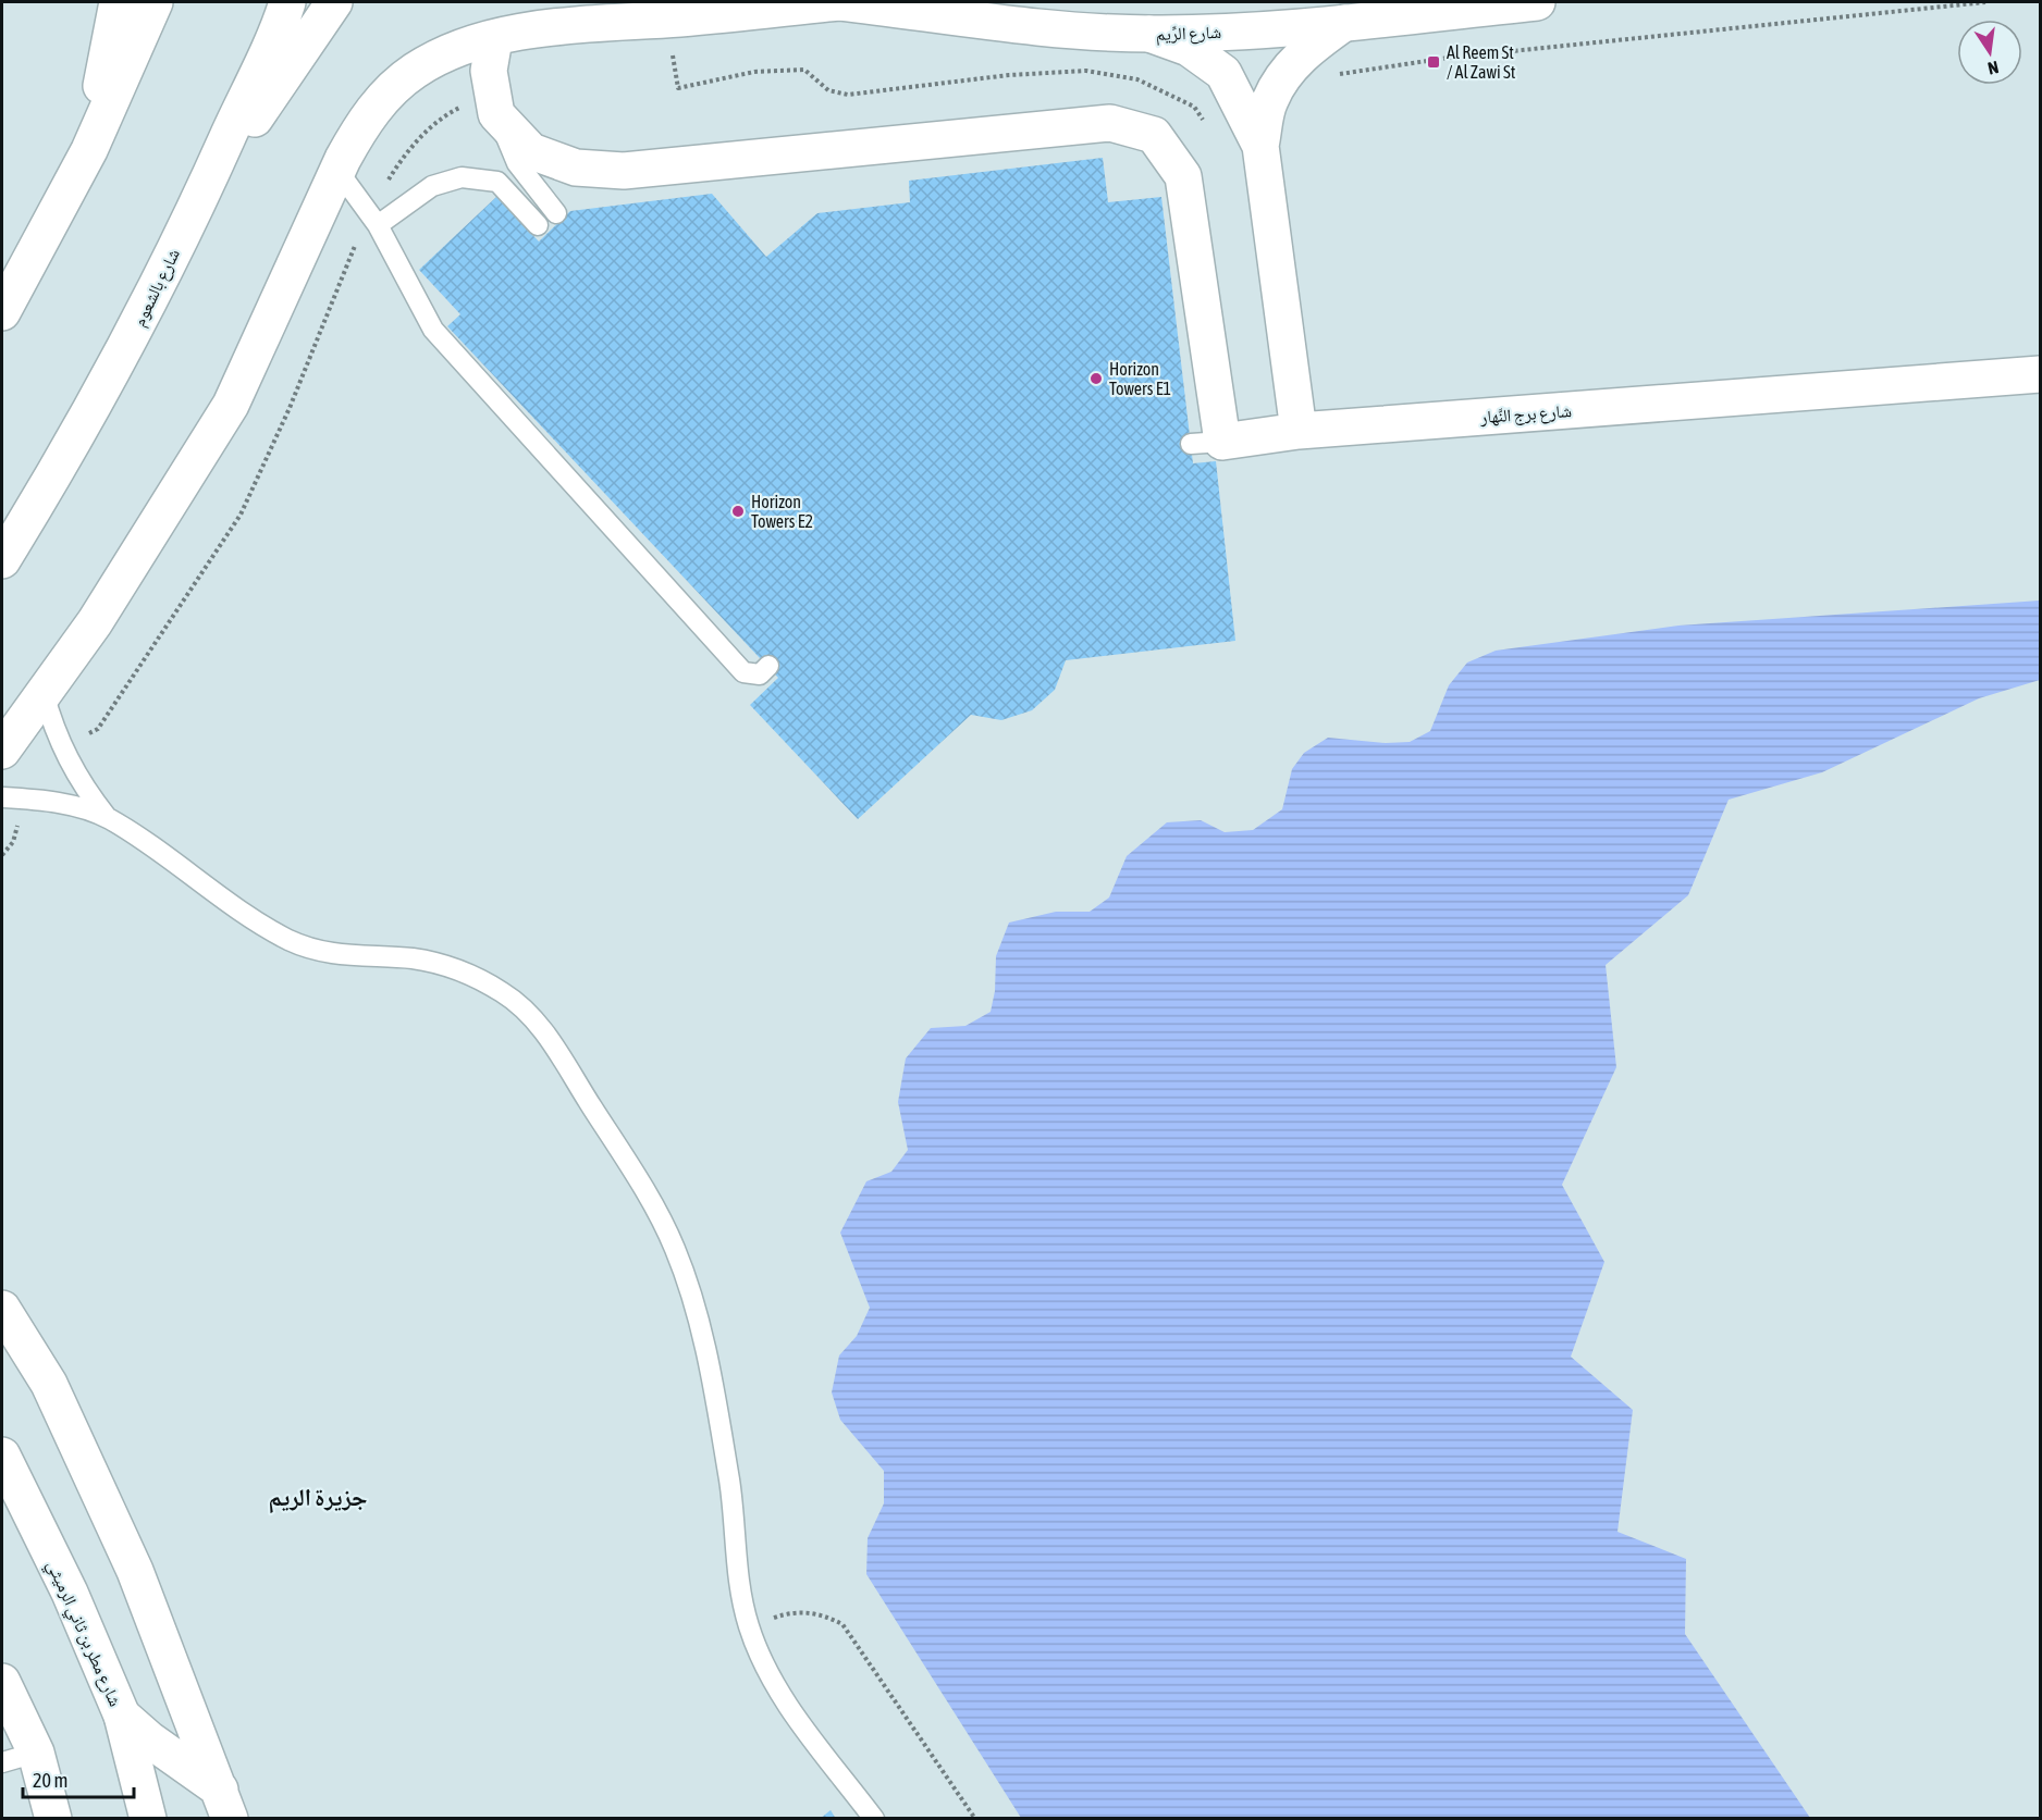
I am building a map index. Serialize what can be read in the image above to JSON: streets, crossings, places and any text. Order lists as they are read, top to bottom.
{
  "streets": {
    "street": [
      "شارع الرِّيم",
      "شارع بالشعوم",
      "شارع برج النَّهار",
      "شارع مطر بن ثاني الرميثي"
    ]
  },
  "districts": ["جزيرة الريم"],
  "places": {
    "transit": ["Al Reem St / Al Zawi St"],
    "other": ["Horizon Towers E1", "Horizon Towers E2"]
  },
  "scale_bar": "20 m",
  "north": "bottom"
}
